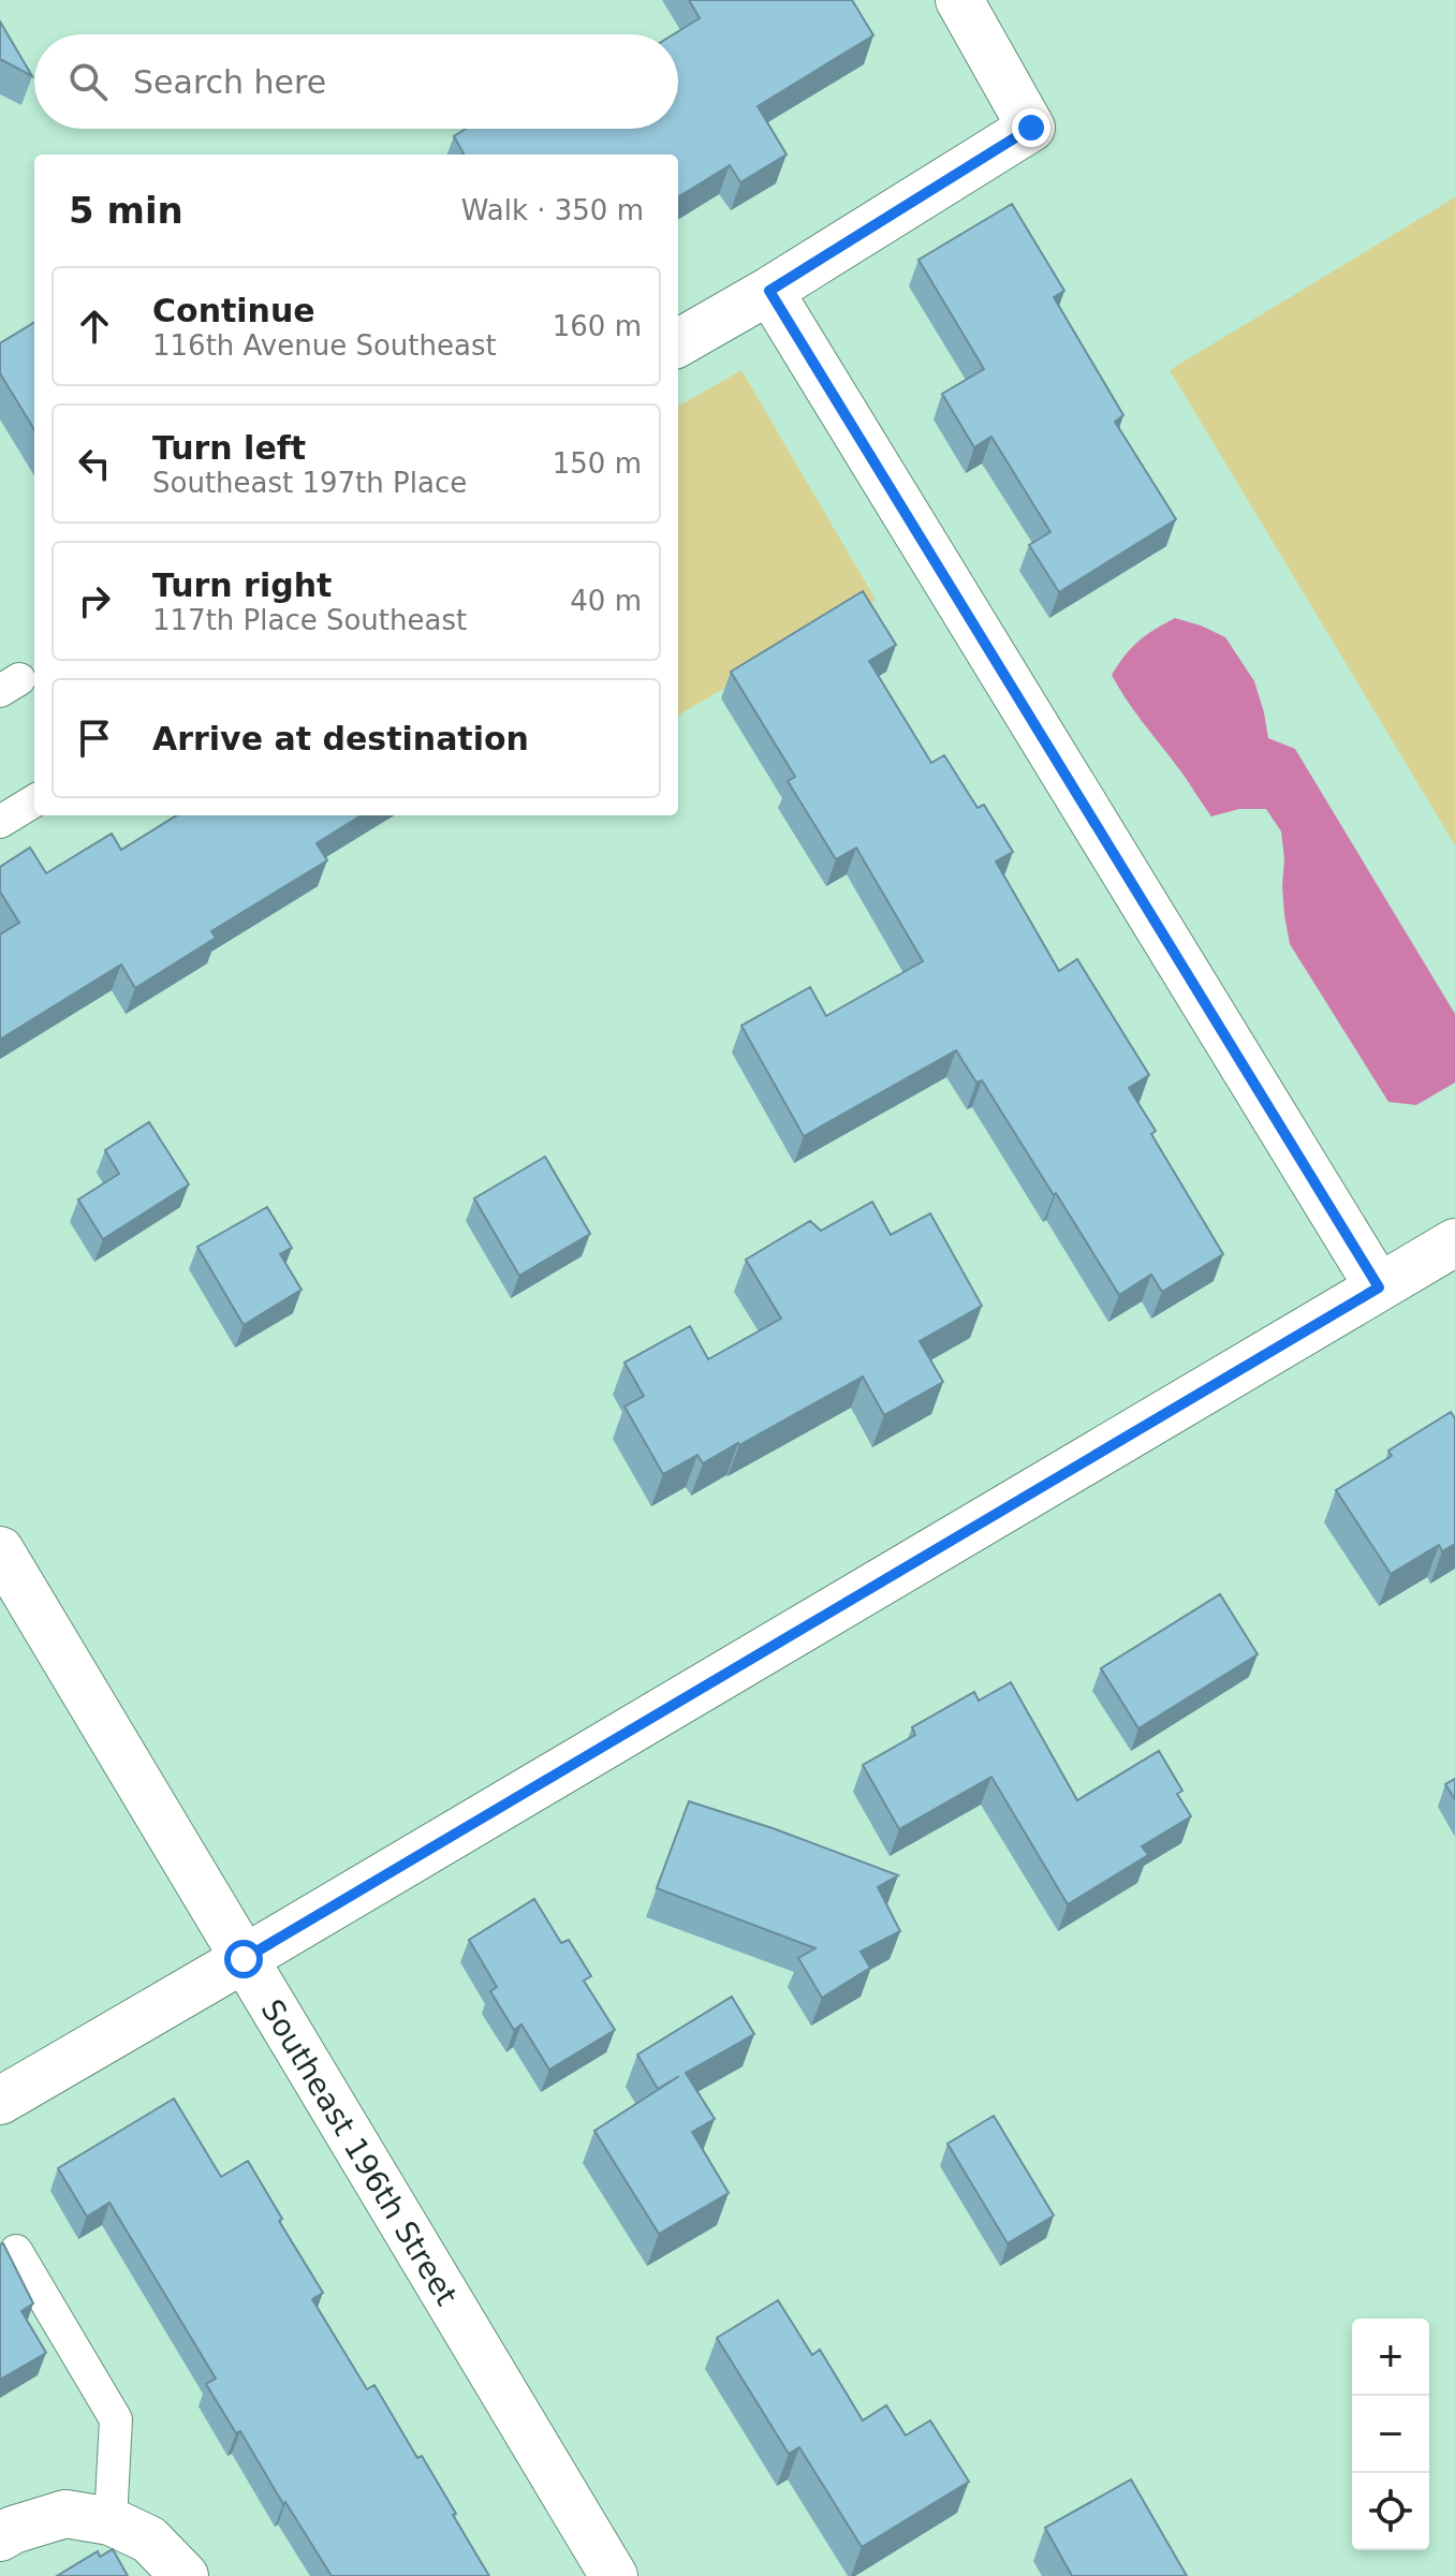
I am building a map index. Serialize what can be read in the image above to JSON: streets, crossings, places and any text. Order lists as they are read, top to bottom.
{
  "streets": {
    "street": ["Southeast 196th Street"]
  },
  "page": {
    "search": "Search here",
    "heading": ["5 min", "Walk · 350 m"],
    "list": [
      ["Continue", "116th Avenue Southeast", "160 m"],
      ["Turn left", "Southeast 197th Place", "150 m"],
      ["Turn right", "117th Place Southeast", "40 m"],
      "Arrive at destination"
    ],
    "map_buttons": ["+", "−"]
  }
}
